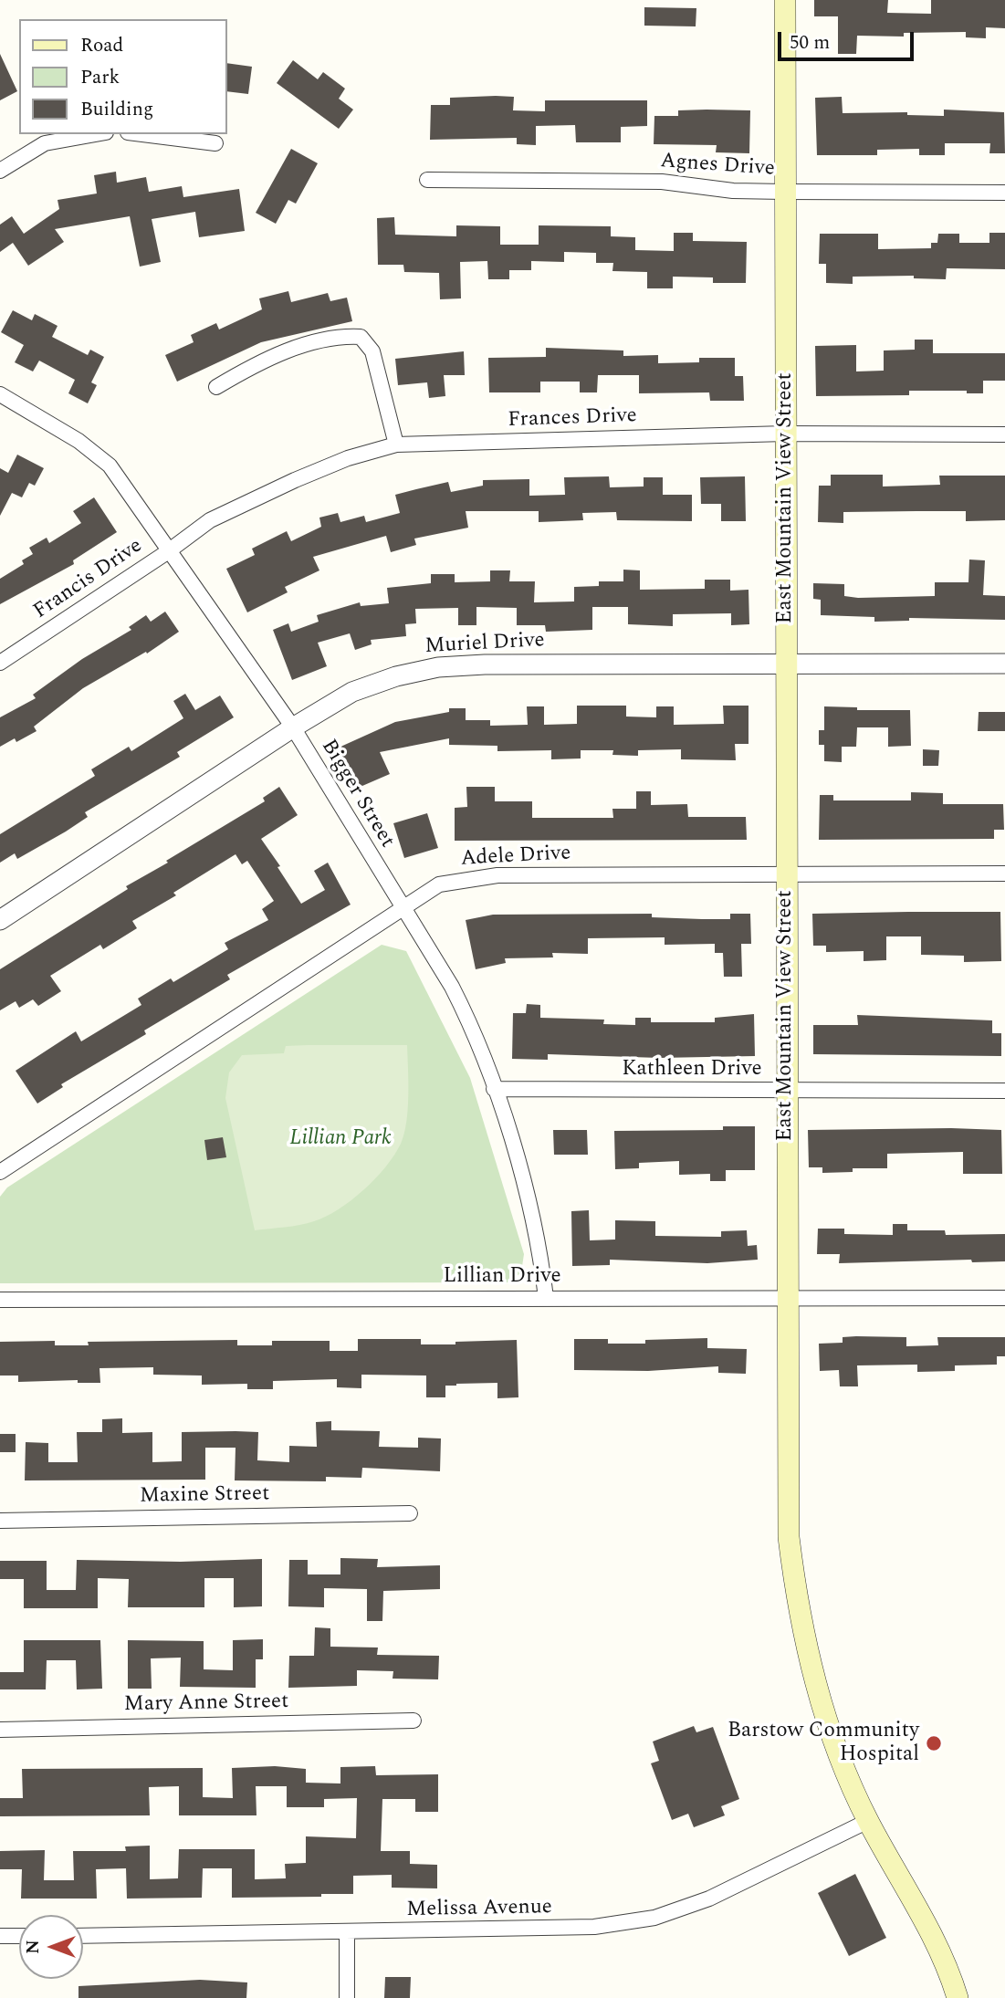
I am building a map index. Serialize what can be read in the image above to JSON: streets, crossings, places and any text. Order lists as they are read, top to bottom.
{
  "streets": {
    "main road": ["East Mountain View Street"],
    "street": [
      "Agnes Drive",
      "Frances Drive",
      "Francis Drive",
      "Muriel Drive",
      "Bigger Street",
      "Adele Drive",
      "Kathleen Drive",
      "Lillian Drive",
      "Maxine Street",
      "Mary Anne Street",
      "Melissa Avenue"
    ]
  },
  "crossings": [
    ["Agnes Drive", "East Mountain View Street"],
    ["Frances Drive", "East Mountain View Street"],
    ["Frances Drive", "Francis Drive"],
    ["Frances Drive", "Bigger Street"],
    ["East Mountain View Street", "Muriel Drive"],
    ["East Mountain View Street", "Adele Drive"],
    ["East Mountain View Street", "Kathleen Drive"],
    ["East Mountain View Street", "Lillian Drive"],
    ["East Mountain View Street", "Melissa Avenue"],
    ["Francis Drive", "Bigger Street"],
    ["Muriel Drive", "Bigger Street"],
    ["Bigger Street", "Adele Drive"],
    ["Bigger Street", "Kathleen Drive"],
    ["Bigger Street", "Lillian Drive"]
  ],
  "parks": ["Lillian Park"],
  "places": ["Barstow Community Hospital"],
  "legend": ["Road", "Park", "Building"],
  "scale_bar": "50 m",
  "north": "left"
}
